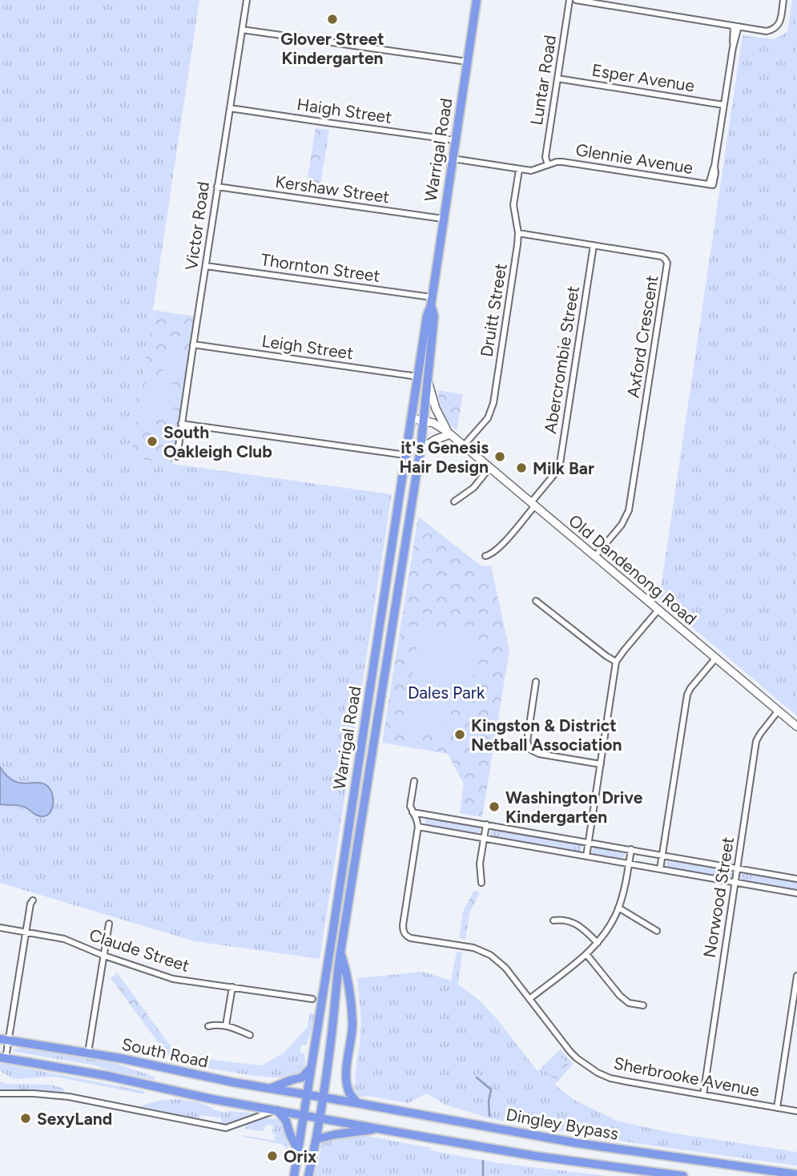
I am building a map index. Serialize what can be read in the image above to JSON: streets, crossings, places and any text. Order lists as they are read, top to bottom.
{
  "streets": {
    "highway": ["Warrigal Road", "South Road", "Dingley Bypass"],
    "main road": ["Old Dandenong Road"],
    "street": [
      "Esper Avenue",
      "Luntar Road",
      "Haigh Street",
      "Glennie Avenue",
      "Kershaw Street",
      "Victor Road",
      "Thornton Street",
      "Druitt Street",
      "Axford Crescent",
      "Leigh Street",
      "Abercrombie Street",
      "Norwood Street",
      "Claude Street",
      "Sherbrooke Avenue"
    ]
  },
  "crossings": [
    ["Esper Avenue", "Luntar Road"],
    ["Esper Avenue", "Glennie Avenue"],
    ["Luntar Road", "Glennie Avenue"],
    ["Haigh Street", "Warrigal Road"],
    ["Haigh Street", "Victor Road"],
    ["Warrigal Road", "Glennie Avenue"],
    ["Warrigal Road", "Kershaw Street"],
    ["Warrigal Road", "Thornton Street"],
    ["Warrigal Road", "Leigh Street"],
    ["Warrigal Road", "Old Dandenong Road"],
    ["Warrigal Road", "South Road"],
    ["Warrigal Road", "Dingley Bypass"],
    ["Glennie Avenue", "Druitt Street"],
    ["Kershaw Street", "Victor Road"],
    ["Victor Road", "Thornton Street"],
    ["Victor Road", "Leigh Street"],
    ["Druitt Street", "Axford Crescent"],
    ["Druitt Street", "Old Dandenong Road"],
    ["Axford Crescent", "Abercrombie Street"],
    ["Axford Crescent", "Old Dandenong Road"],
    ["Abercrombie Street", "Old Dandenong Road"],
    ["Old Dandenong Road", "Norwood Street"],
    ["Norwood Street", "Sherbrooke Avenue"],
    ["South Road", "Dingley Bypass"]
  ],
  "parks": ["Dales Park"],
  "places": [
    "Glover Street Kindergarten",
    "South Oakleigh Club",
    "it's Genesis Hair Design",
    "Milk Bar",
    "Kingston & District Netball Association",
    "Washington Drive Kindergarten",
    "SexyLand",
    "Orix"
  ]
}
